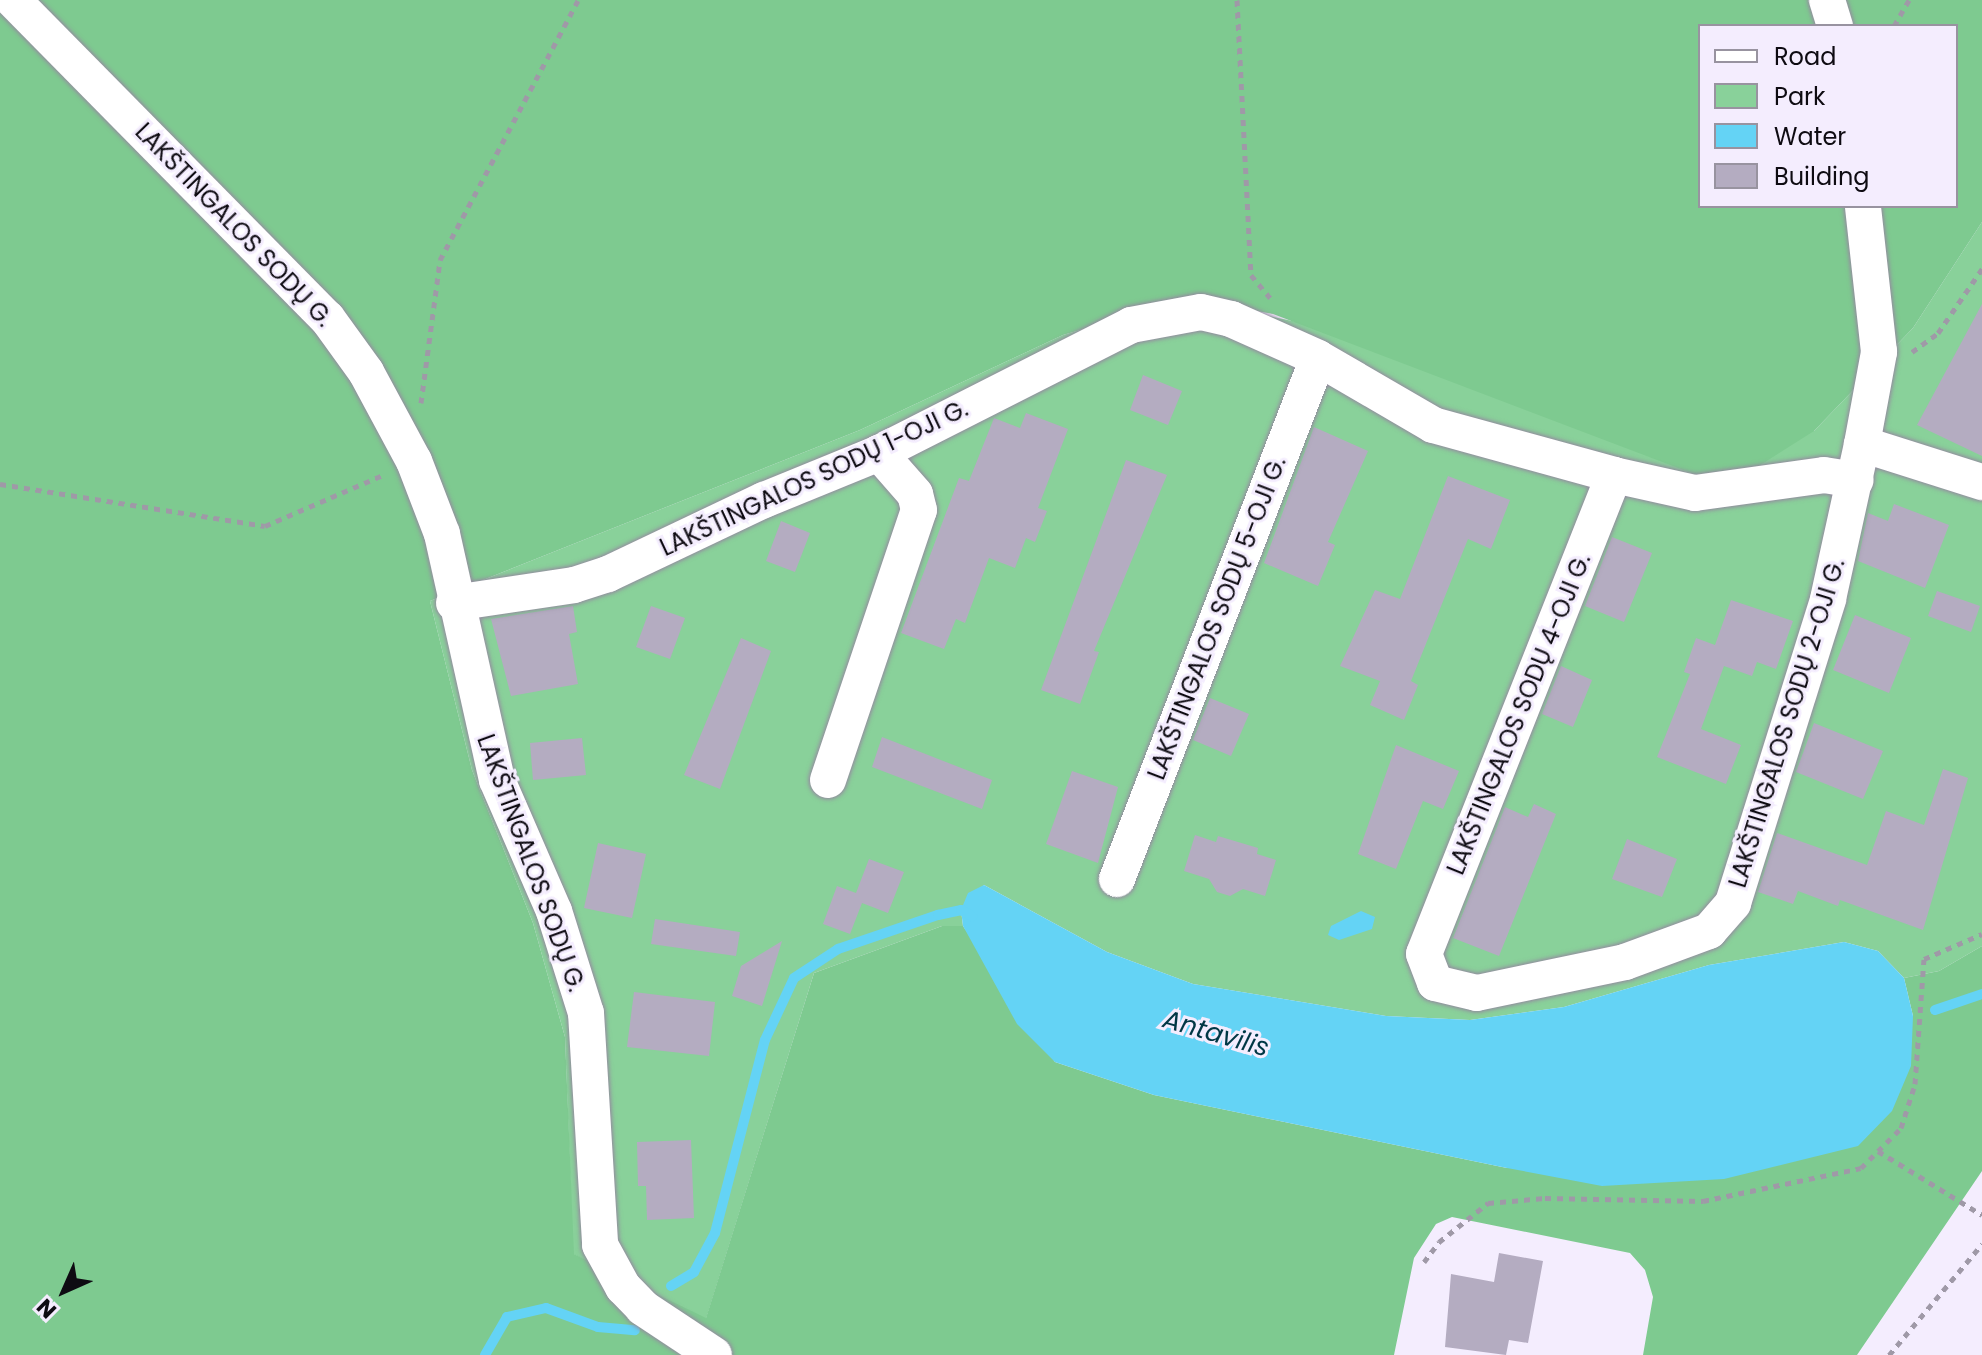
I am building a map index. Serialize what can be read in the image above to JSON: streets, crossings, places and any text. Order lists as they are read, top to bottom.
{
  "streets": {
    "street": [
      "LAKŠTINGALOS SODŲ G.",
      "LAKŠTINGALOS SODŲ 1-OJI G.",
      "LAKŠTINGALOS SODŲ 5-OJI G.",
      "LAKŠTINGALOS SODŲ 4-OJI G.",
      "LAKŠTINGALOS SODŲ 2-OJI G."
    ]
  },
  "crossings": [
    ["LAKŠTINGALOS SODŲ G.", "LAKŠTINGALOS SODŲ 1-OJI G."],
    ["LAKŠTINGALOS SODŲ 1-OJI G.", "LAKŠTINGALOS SODŲ 5-OJI G."],
    ["LAKŠTINGALOS SODŲ 1-OJI G.", "LAKŠTINGALOS SODŲ 4-OJI G."],
    ["LAKŠTINGALOS SODŲ 1-OJI G.", "LAKŠTINGALOS SODŲ 2-OJI G."],
    ["LAKŠTINGALOS SODŲ 4-OJI G.", "LAKŠTINGALOS SODŲ 2-OJI G."]
  ],
  "water": ["Antavilis"],
  "legend": [
    "Road",
    "Park",
    "Water",
    "Building"
  ],
  "north": "bottom left"
}
